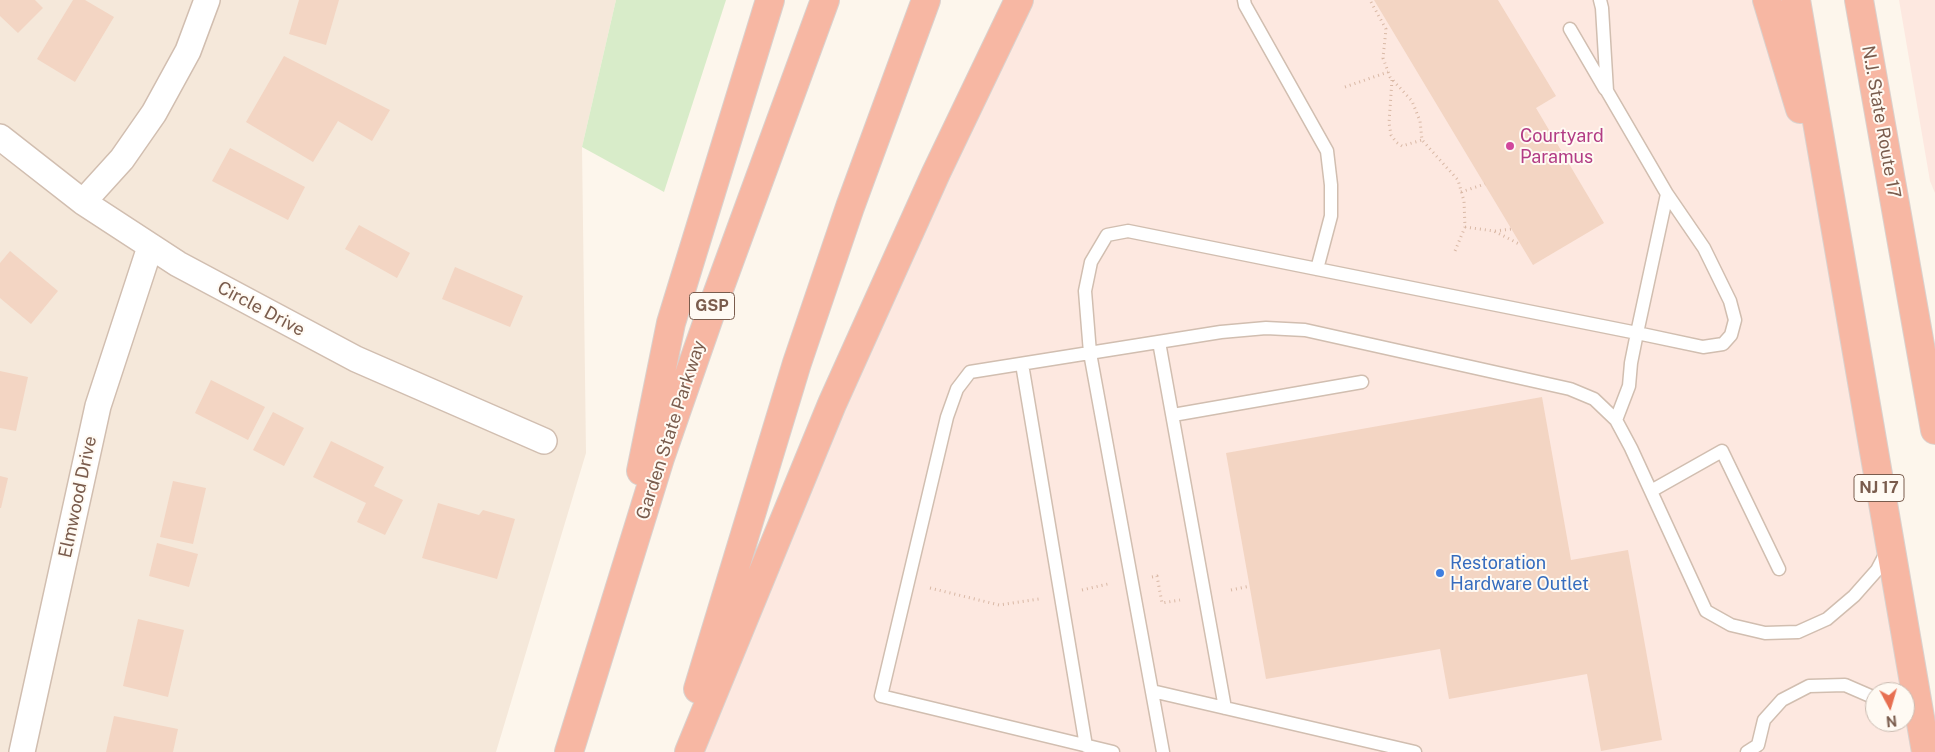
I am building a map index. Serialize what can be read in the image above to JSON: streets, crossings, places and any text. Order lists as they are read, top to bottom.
{
  "streets": {
    "highway": [
      "N.J. State Route 17",
      "GSP",
      "Garden State Parkway",
      "NJ 17"
    ],
    "street": ["Circle Drive", "Elmwood Drive"]
  },
  "crossings": [
    ["Circle Drive", "Elmwood Drive"]
  ],
  "places": ["Courtyard Paramus", "Restoration Hardware Outlet"],
  "north": "bottom"
}
